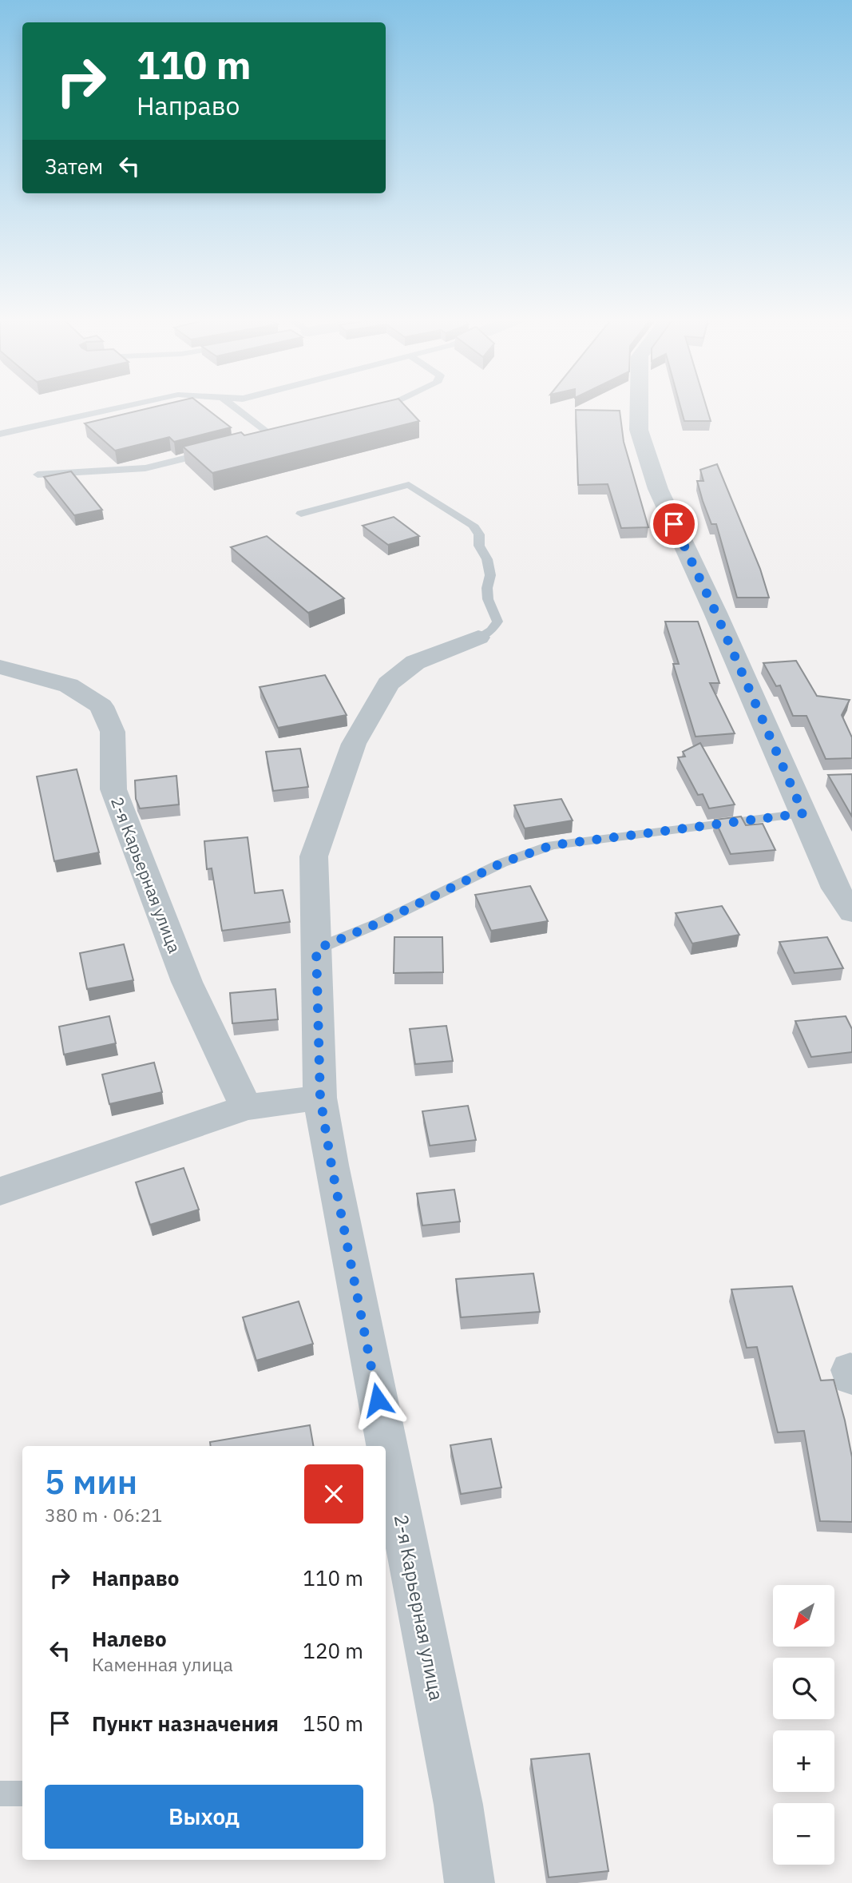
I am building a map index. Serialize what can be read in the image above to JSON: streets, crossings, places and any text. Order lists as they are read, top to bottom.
{
  "streets": {
    "street": ["2-я Карьерная улица"]
  },
  "north": "bottom left",
  "page": {
    "turn": ["110 m", "Направо"],
    "then": "Затем",
    "heading": ["5 мин", "380 m · 06:21"],
    "list": [
      {
        "name": "Направо",
        "value": "110 m"
      },
      {
        "name": "Налево",
        "note": "Каменная улица",
        "value": "120 m"
      },
      {
        "name": "Пункт назначения",
        "value": "150 m"
      }
    ],
    "map_buttons": ["+", "−"],
    "buttons": "Выход"
  }
}
